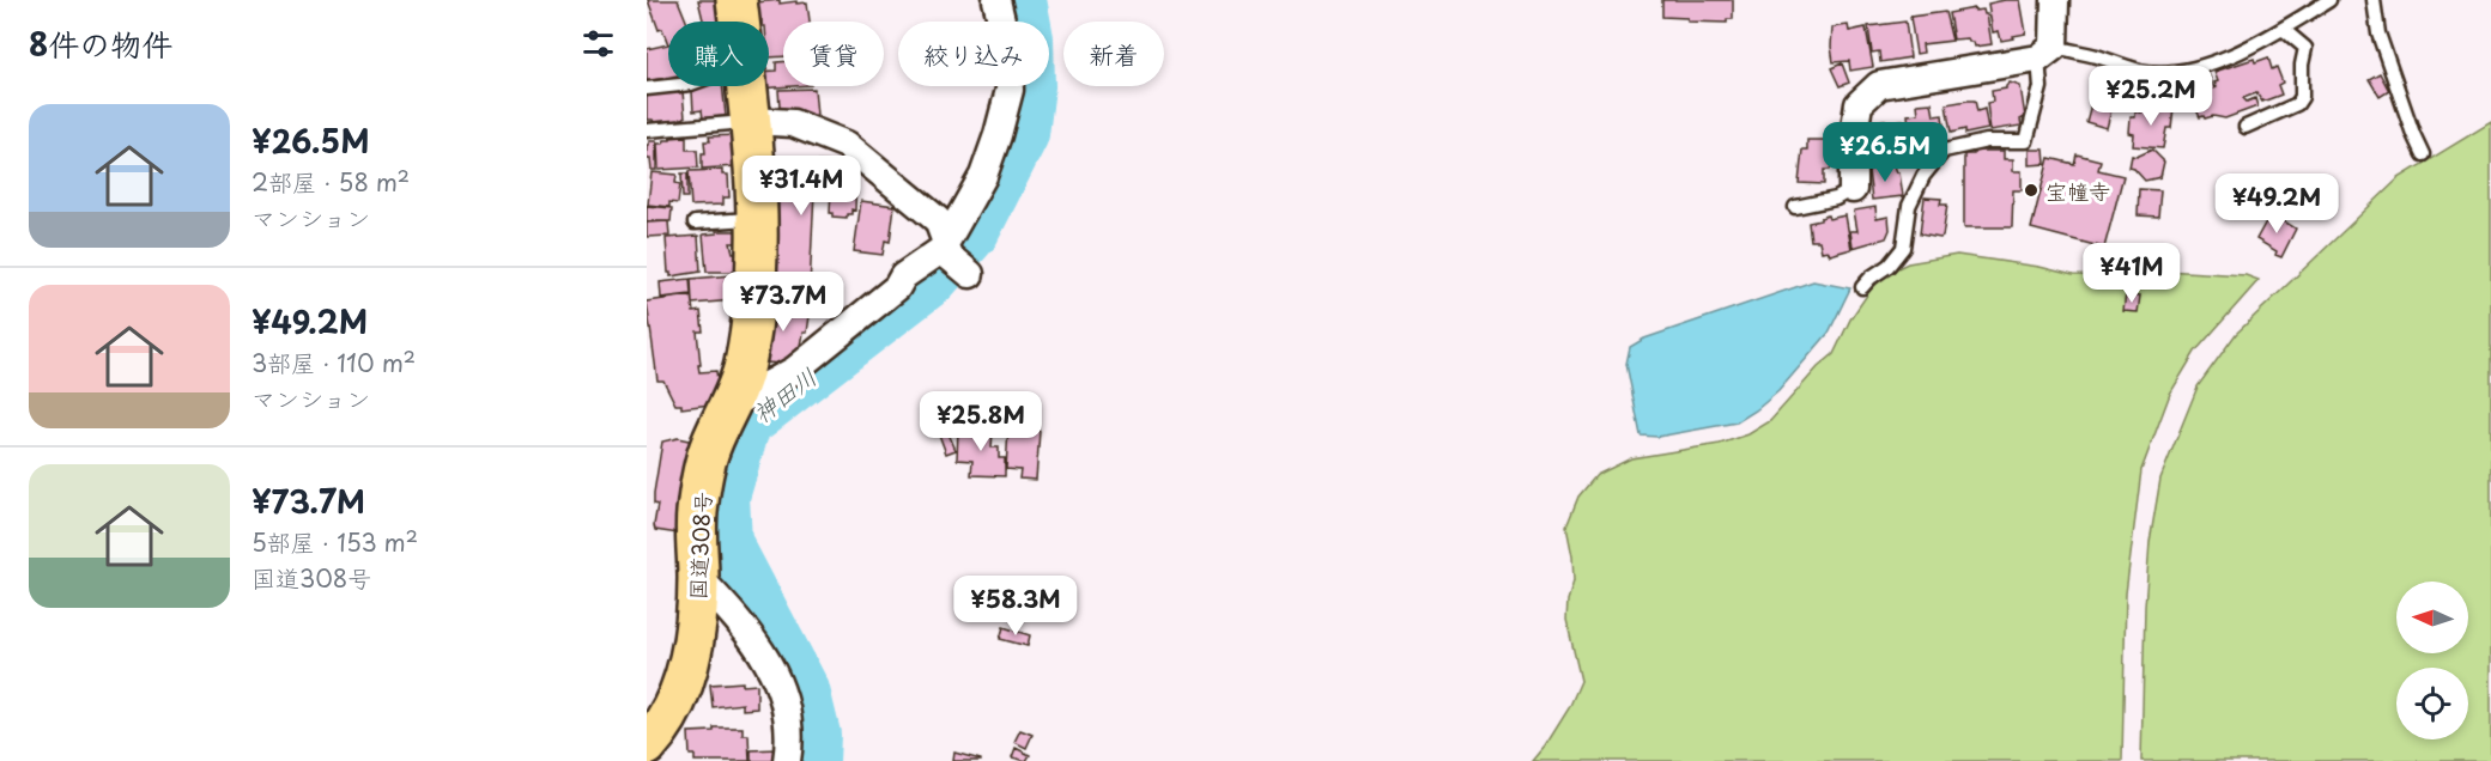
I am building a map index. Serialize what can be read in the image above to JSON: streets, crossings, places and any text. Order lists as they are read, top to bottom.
{
  "streets": {
    "highway": ["国道308号"]
  },
  "water": ["神田川"],
  "places": ["宝幢寺"],
  "north": "left",
  "page": {
    "heading": "8件の物件",
    "chip": [
      "購入",
      "賃貸",
      "絞り込み",
      "新着"
    ],
    "price": [
      "¥25.2M",
      "¥26.5M",
      "¥31.4M",
      "¥49.2M",
      "¥41M",
      "¥73.7M",
      "¥25.8M",
      "¥58.3M"
    ],
    "list": [
      {
        "name": "¥26.5M",
        "note": "2部屋 · 58 m² · マンション"
      },
      {
        "name": "¥49.2M",
        "note": "3部屋 · 110 m² · マンション"
      },
      {
        "name": "¥73.7M",
        "note": "5部屋 · 153 m² · 国道308号"
      }
    ]
  }
}
